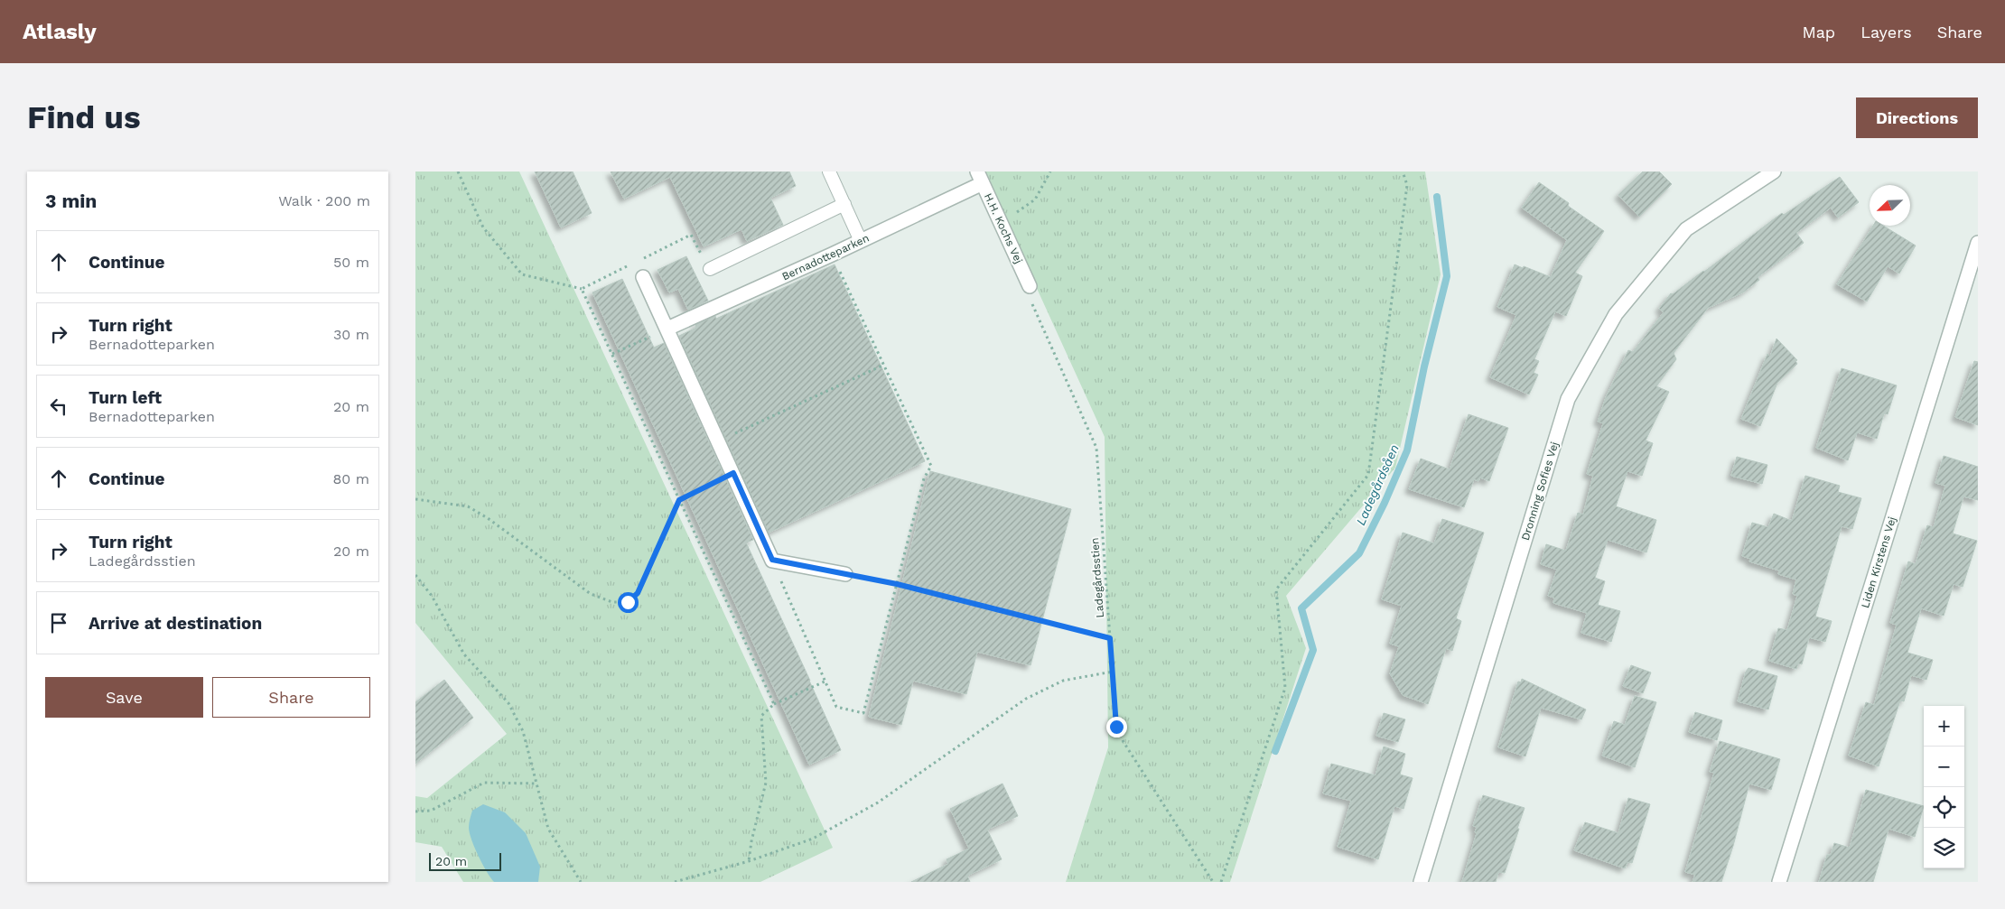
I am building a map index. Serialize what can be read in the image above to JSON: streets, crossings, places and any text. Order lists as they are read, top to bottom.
{
  "streets": {
    "street": [
      "H.H. Kochs Vej",
      "Bernadotteparken",
      "Dronning Sofies Vej",
      "Liden Kirstens Vej"
    ],
    "path": ["Ladegårdsstien"]
  },
  "crossings": [
    ["H.H. Kochs Vej", "Bernadotteparken"],
    ["H.H. Kochs Vej", "Ladegårdsstien"]
  ],
  "water": ["Ladegårdsåen"],
  "scale_bar": "20 m",
  "north": "bottom left",
  "page": {
    "header": "Atlasly",
    "nav": ["Map", "Layers", "Share"],
    "buttons": [
      "Directions",
      ["Save", "Share"]
    ],
    "title": "Find us",
    "heading": ["3 min", "Walk · 200 m"],
    "list": [
      ["Continue", "50 m"],
      ["Turn right", "Bernadotteparken", "30 m"],
      ["Turn left", "Bernadotteparken", "20 m"],
      ["Continue", "80 m"],
      ["Turn right", "Ladegårdsstien", "20 m"],
      "Arrive at destination"
    ],
    "map_buttons": ["+", "−"],
    "scale": "20 m"
  }
}
